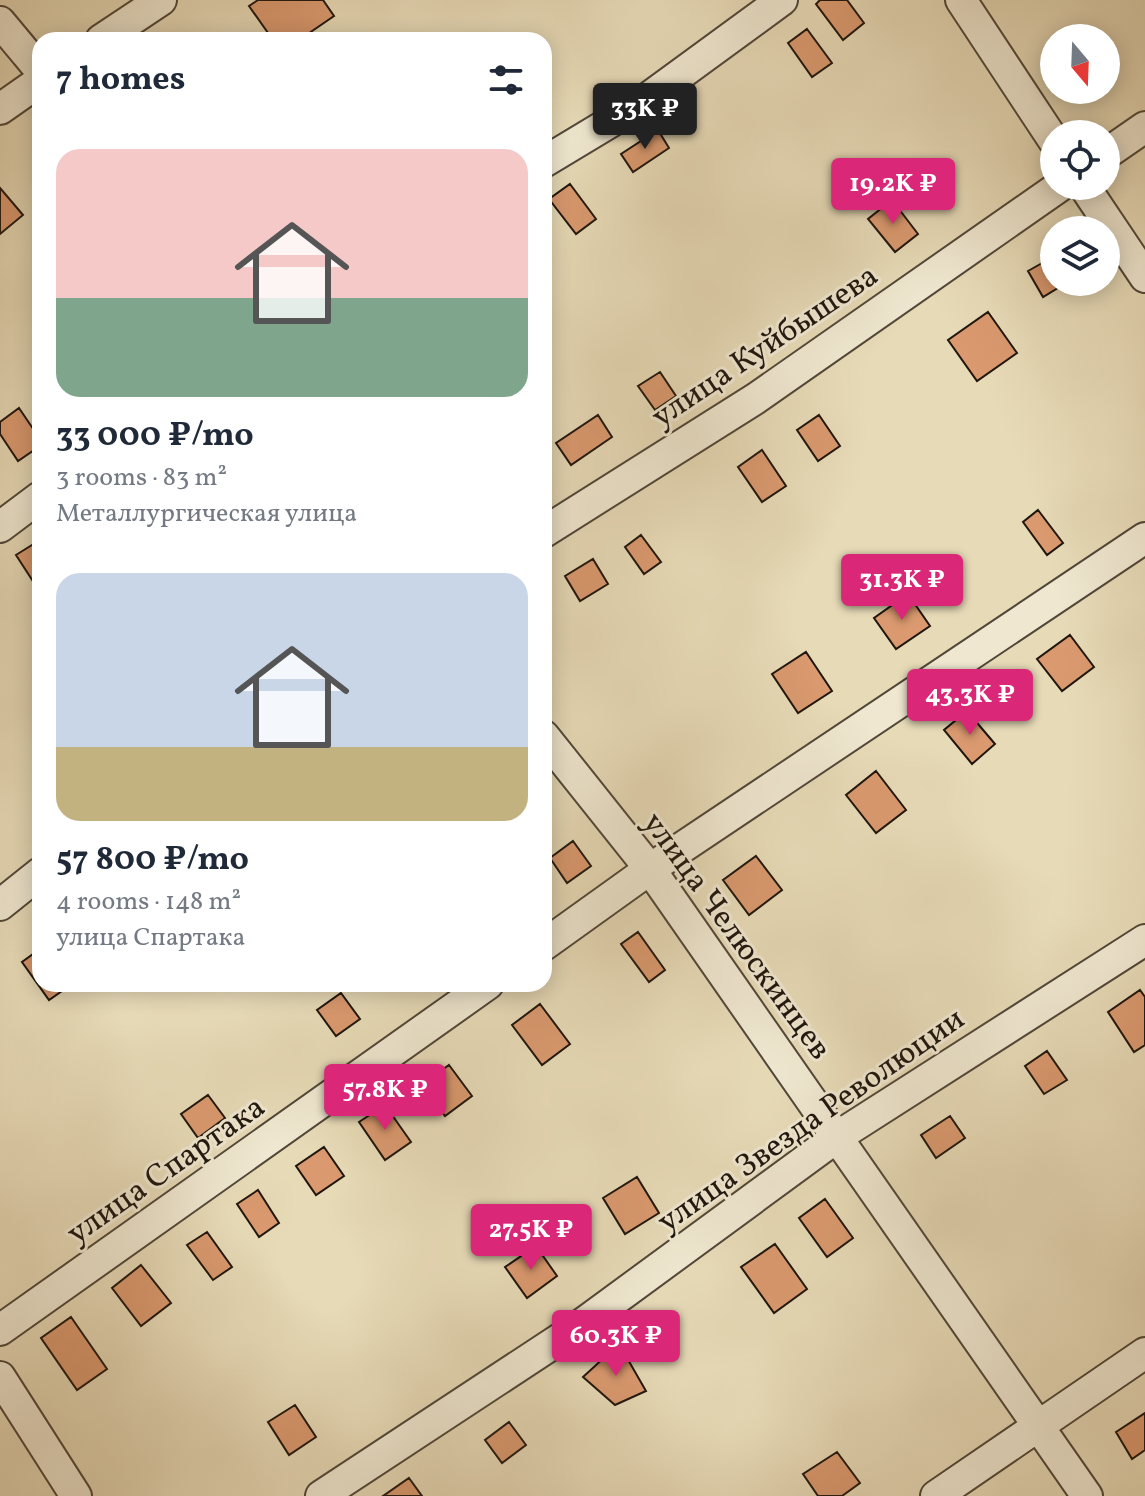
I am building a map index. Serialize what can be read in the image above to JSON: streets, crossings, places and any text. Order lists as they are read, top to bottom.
{
  "streets": {
    "street": [
      "улица Куйбышева",
      "улица Челюскинцев",
      "улица Звезда Революции",
      "улица Спартака"
    ]
  },
  "crossings": [
    ["улица Челюскинцев", "улица Звезда Революции"]
  ],
  "north": "bottom",
  "page": {
    "heading": "7 homes",
    "price": [
      "33K ₽",
      "19.2K ₽",
      "31.3K ₽",
      "43.3K ₽",
      "57.8K ₽",
      "27.5K ₽",
      "60.3K ₽"
    ],
    "list": [
      {
        "name": "33 000 ₽/mo",
        "note": "3 rooms · 83 m² · Металлургическая улица"
      },
      {
        "name": "57 800 ₽/mo",
        "note": "4 rooms · 148 m² · улица Спартака"
      }
    ]
  }
}
